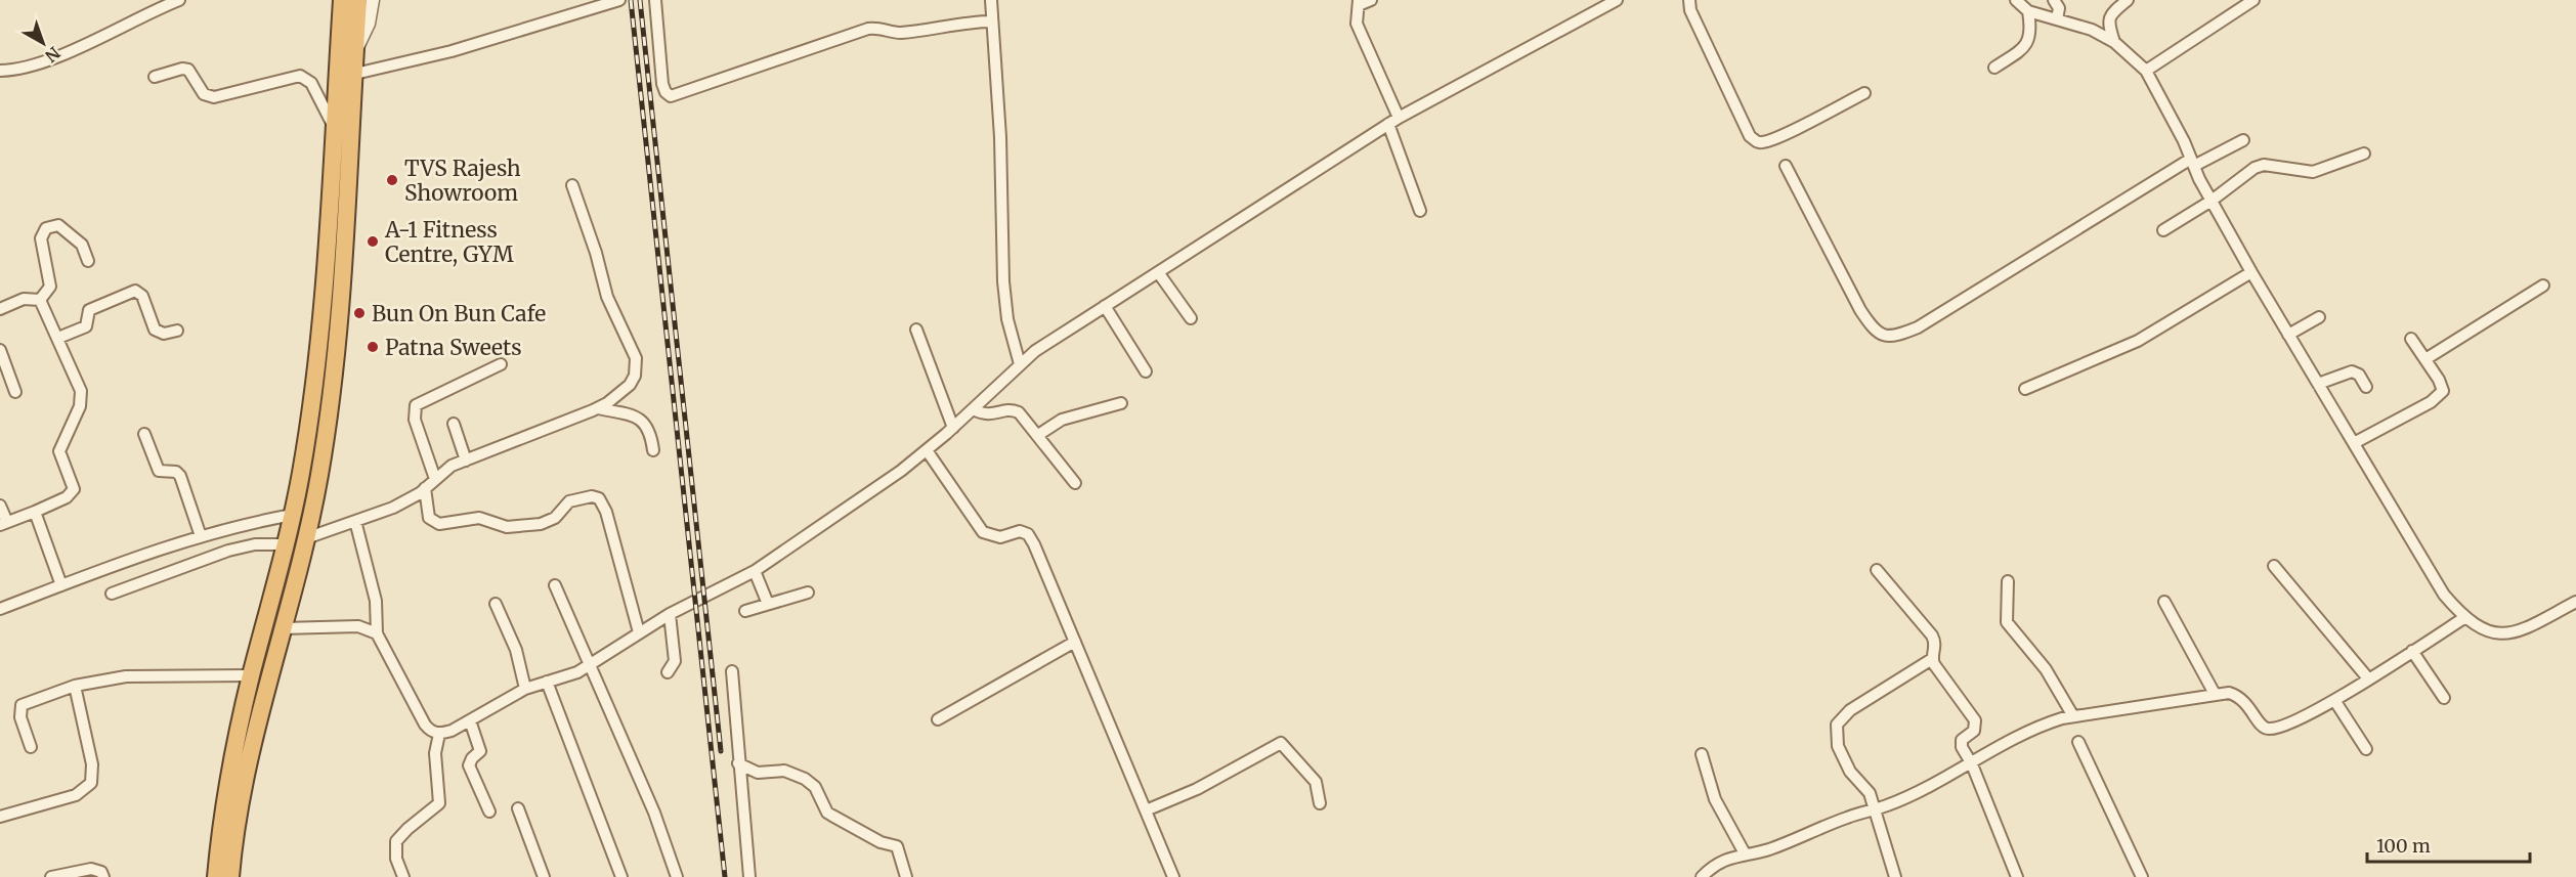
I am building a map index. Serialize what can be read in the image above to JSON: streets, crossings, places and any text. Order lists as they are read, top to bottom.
{
  "places": [
    "TVS Rajesh Showroom",
    "A-1 Fitness Centre, GYM",
    "Bun On Bun Cafe",
    "Patna Sweets"
  ],
  "scale_bar": "100 m",
  "north": "bottom right"
}
